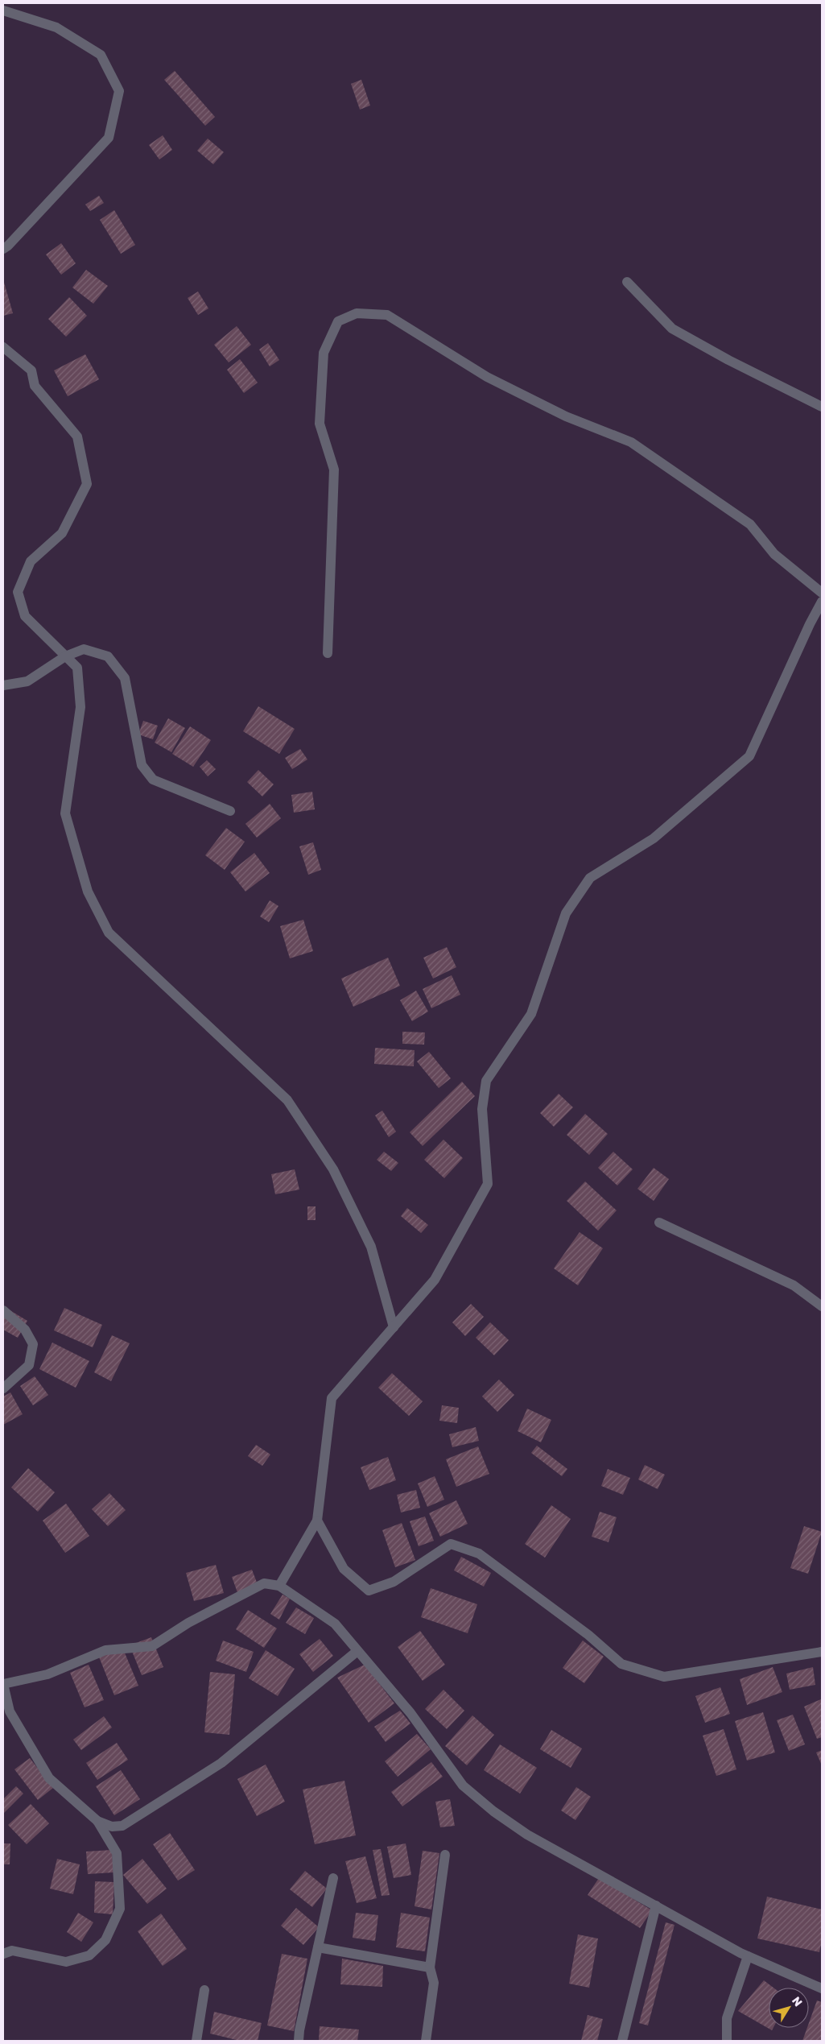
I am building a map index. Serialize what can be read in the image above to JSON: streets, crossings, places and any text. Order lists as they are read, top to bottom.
{
  "north": "top right"
}
